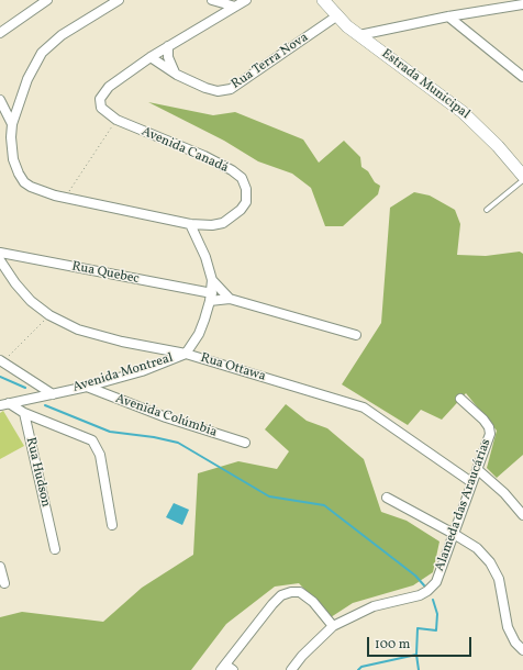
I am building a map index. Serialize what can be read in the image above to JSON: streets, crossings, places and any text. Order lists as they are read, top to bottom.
{
  "streets": {
    "main road": ["Estrada Municipal"],
    "street": [
      "Rua Terra Nova",
      "Avenida Canadá",
      "Rua Quebec",
      "Rua Ottawa",
      "Avenida Montreal",
      "Avenida Colúmbia",
      "Rua Hudson",
      "Alameda das Araucárias"
    ]
  },
  "crossings": [
    ["Rua Terra Nova", "Estrada Municipal"],
    ["Rua Terra Nova", "Avenida Canadá"],
    ["Avenida Canadá", "Avenida Montreal"],
    ["Rua Quebec", "Avenida Montreal"],
    ["Rua Ottawa", "Avenida Montreal"],
    ["Rua Ottawa", "Alameda das Araucárias"],
    ["Avenida Montreal", "Avenida Colúmbia"]
  ],
  "scale_bar": "100 m"
}
